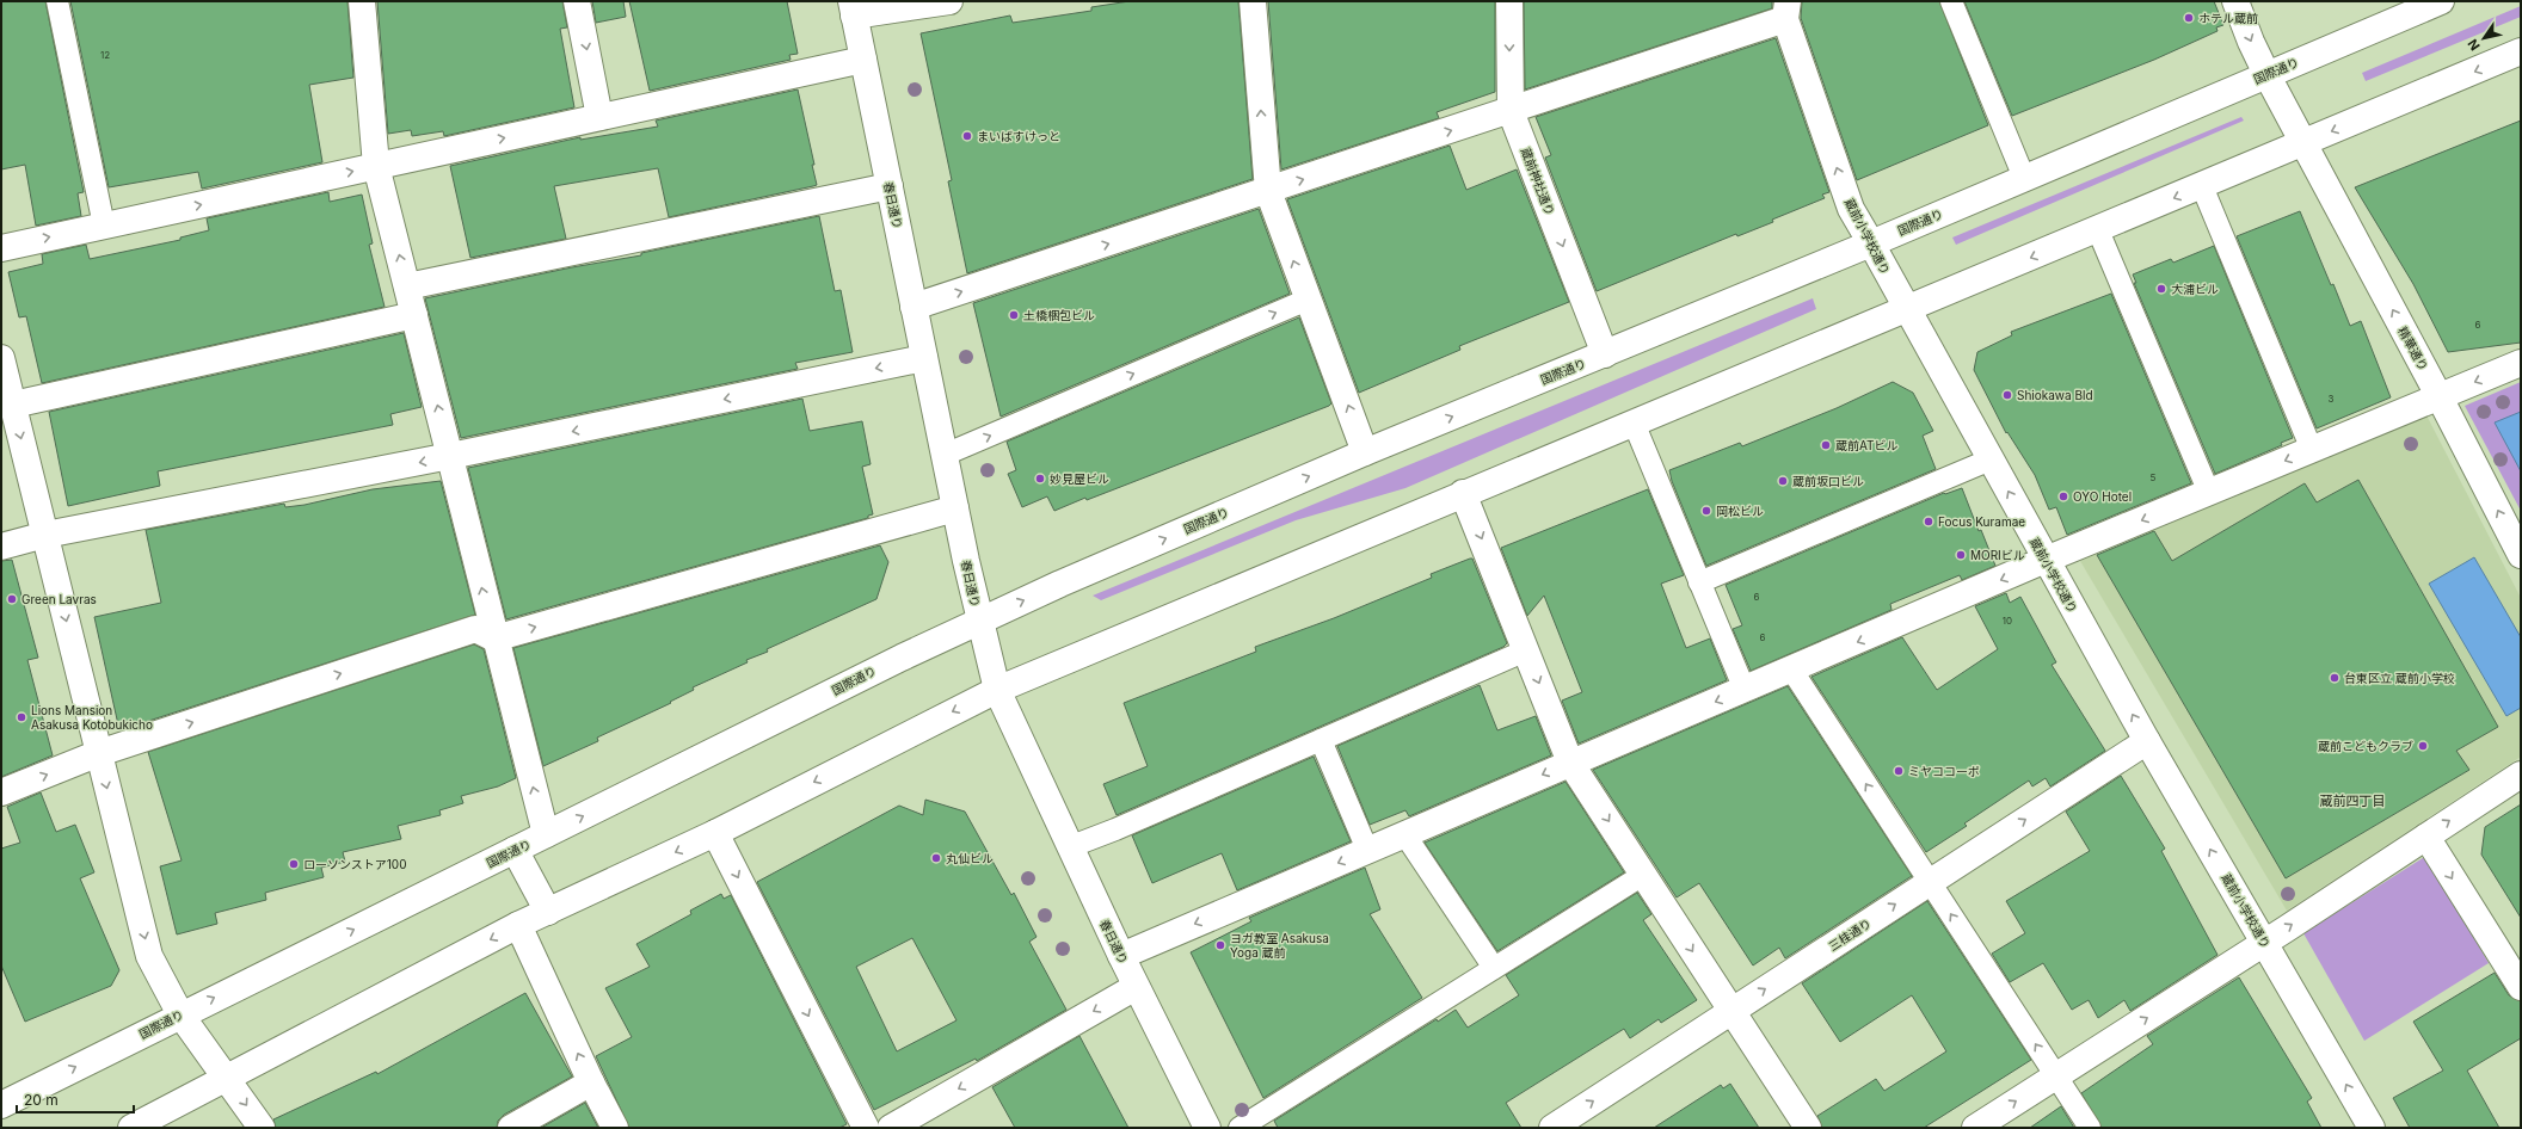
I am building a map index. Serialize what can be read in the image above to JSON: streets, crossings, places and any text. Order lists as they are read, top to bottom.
{
  "streets": {
    "street": [
      "国際通り",
      "蔵前神社通り",
      "春日通り",
      "蔵前小学校通り",
      "精華通り",
      "三桂通り"
    ]
  },
  "crossings": [
    ["国際通り", "蔵前神社通り"],
    ["国際通り", "春日通り"],
    ["国際通り", "蔵前小学校通り"],
    ["国際通り", "精華通り"],
    ["蔵前小学校通り", "三桂通り"]
  ],
  "one_way": ["蔵前神社通り", "蔵前小学校通り"],
  "districts": ["蔵前四丁目"],
  "places": [
    "ホテル蔵前",
    "まいばすけっと",
    "大浦ビル",
    "土橋梱包ビル",
    "Shiokawa Bld",
    "蔵前ATビル",
    "妙見屋ビル",
    "蔵前坂口ビル",
    "OYO Hotel",
    "岡松ビル",
    "Focus Kuramae",
    "MORIビル",
    "Green Lavras",
    "台東区立 蔵前小学校",
    "Lions Mansion Asakusa Kotobukicho",
    "蔵前こどもクラブ",
    "ミヤココーポ",
    "丸仙ビル",
    "ローソンストア100",
    "ヨガ教室 Asakusa Yoga 蔵前"
  ],
  "house_numbers": [
    "12",
    "6",
    "3",
    "5",
    "6",
    "10",
    "6"
  ],
  "scale_bar": "20 m",
  "north": "bottom left"
}
